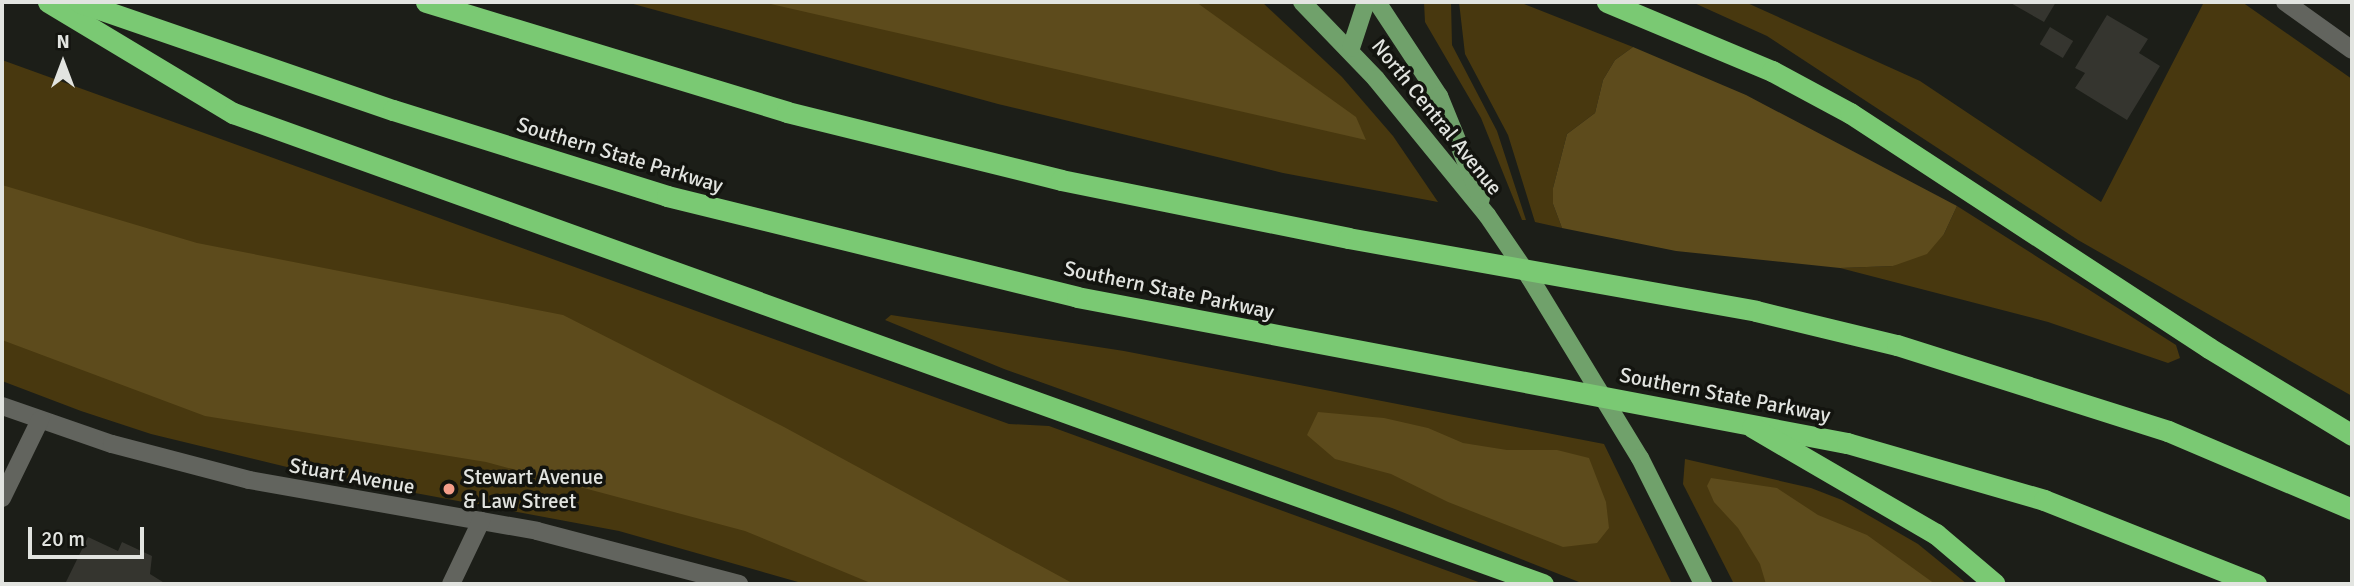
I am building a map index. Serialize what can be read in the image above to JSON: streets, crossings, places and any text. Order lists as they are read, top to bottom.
{
  "streets": {
    "highway": ["Southern State Parkway"],
    "main road": ["North Central Avenue"],
    "street": ["Stuart Avenue"]
  },
  "places": ["Stewart Avenue & Law Street"],
  "scale_bar": "20 m",
  "north": "top"
}
